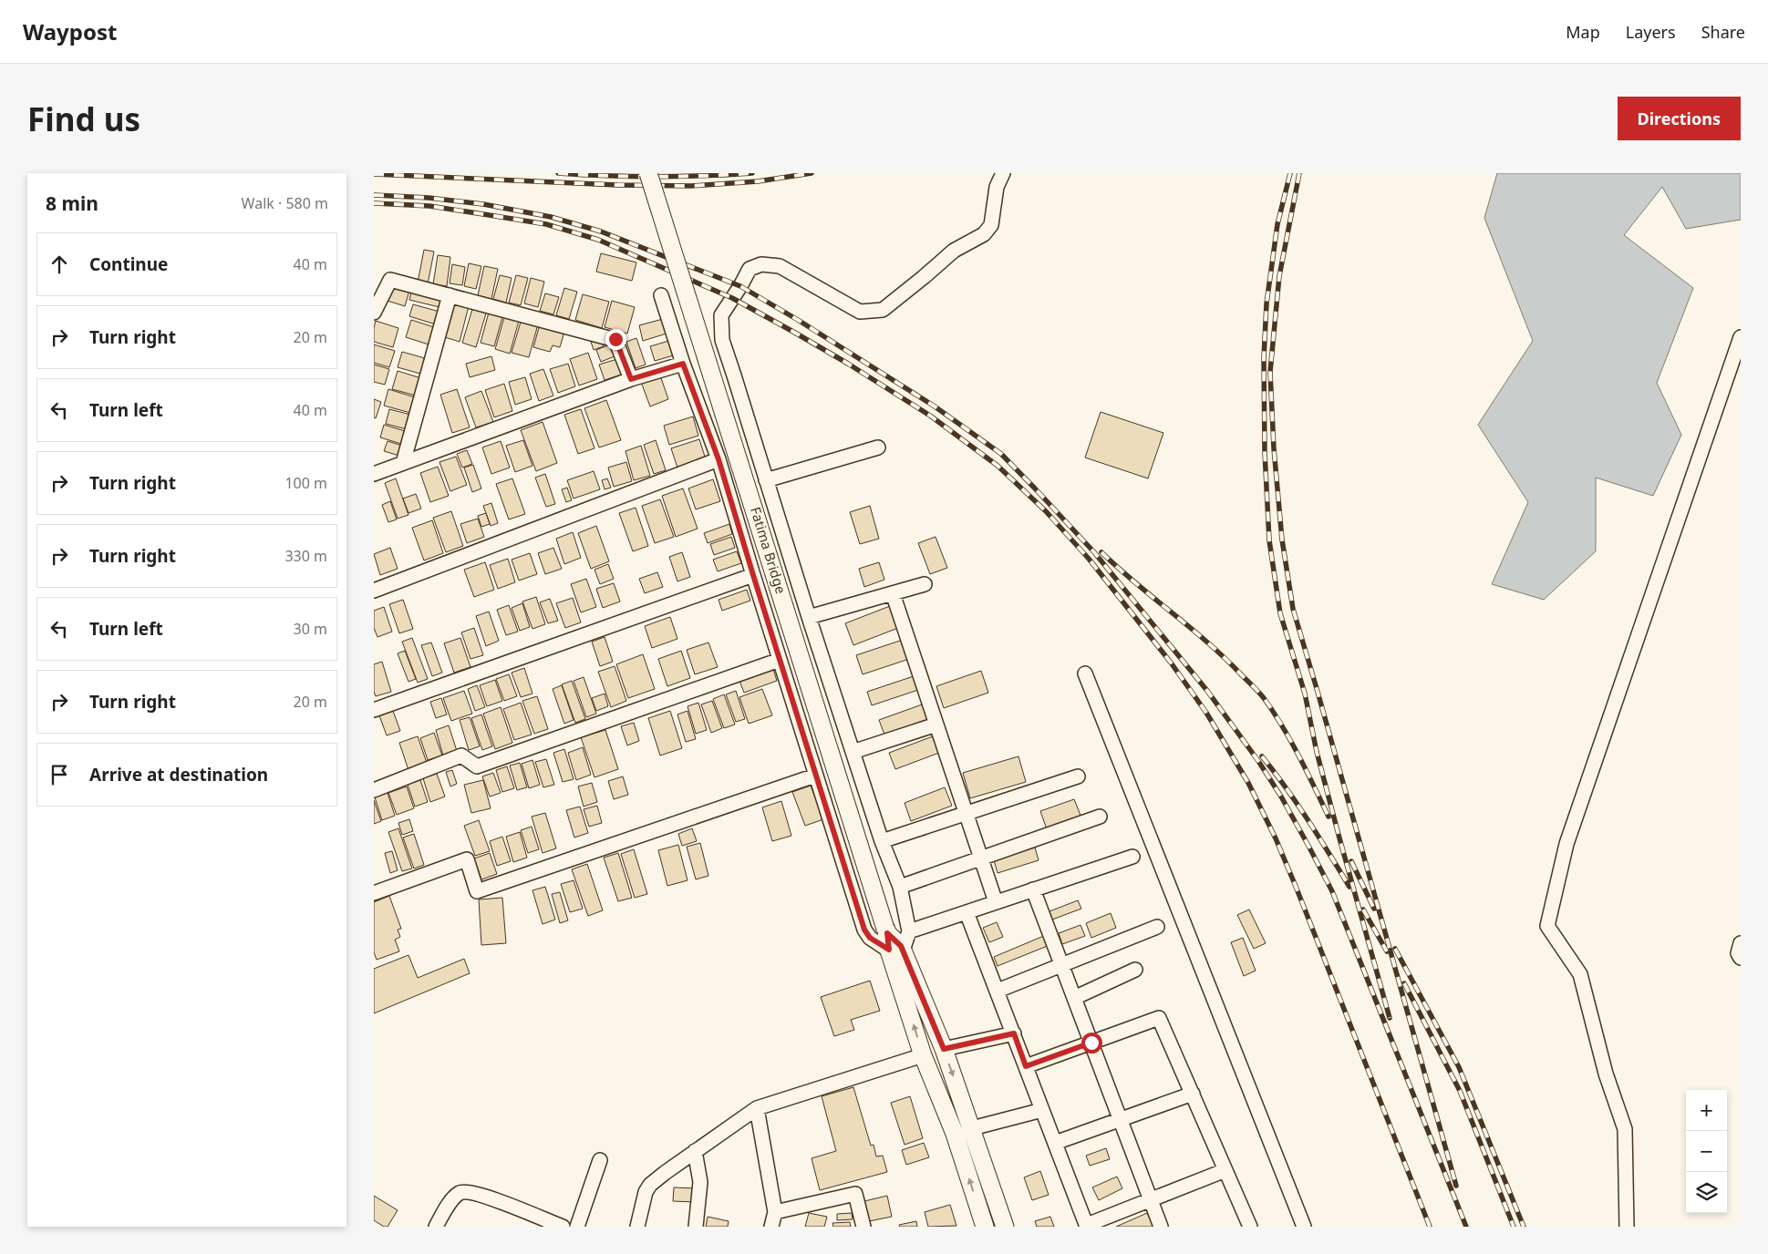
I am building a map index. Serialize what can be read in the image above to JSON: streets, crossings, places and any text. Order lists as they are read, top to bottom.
{
  "streets": {
    "main road": ["Fatima Bridge"]
  },
  "page": {
    "header": "Waypost",
    "nav": ["Map", "Layers", "Share"],
    "buttons": "Directions",
    "title": "Find us",
    "heading": ["8 min", "Walk · 580 m"],
    "list": [
      ["Continue", "40 m"],
      ["Turn right", "20 m"],
      ["Turn left", "40 m"],
      ["Turn right", "100 m"],
      ["Turn right", "330 m"],
      ["Turn left", "30 m"],
      ["Turn right", "20 m"],
      "Arrive at destination"
    ],
    "map_buttons": ["+", "−"]
  }
}
